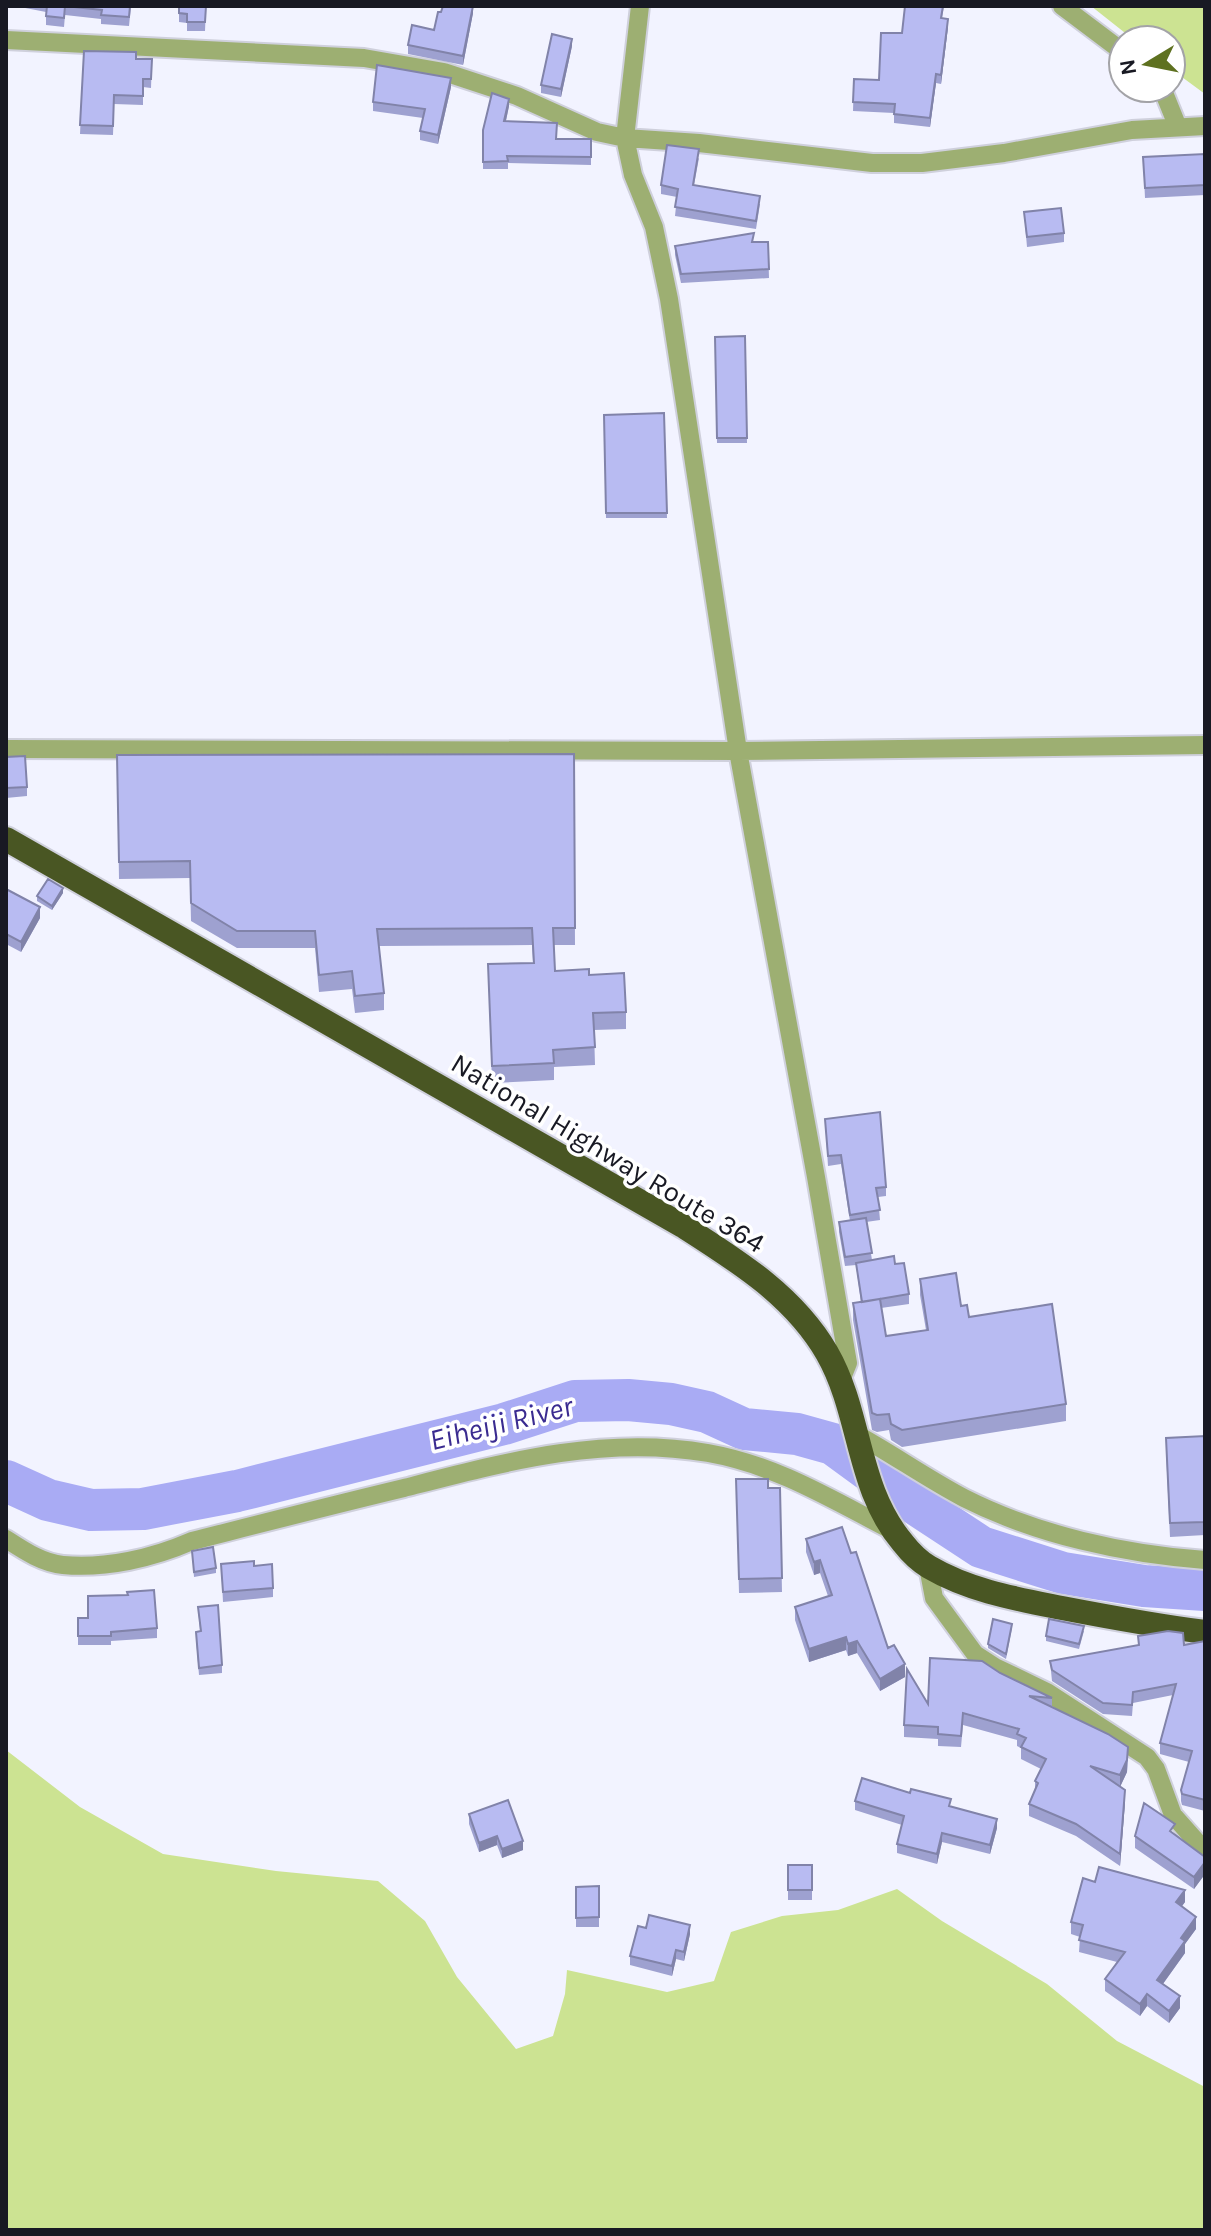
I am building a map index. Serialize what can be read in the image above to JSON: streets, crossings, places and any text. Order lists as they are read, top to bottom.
{
  "streets": {
    "highway": ["National Highway Route 364"]
  },
  "water": ["Eiheiji River"],
  "north": "left"
}
